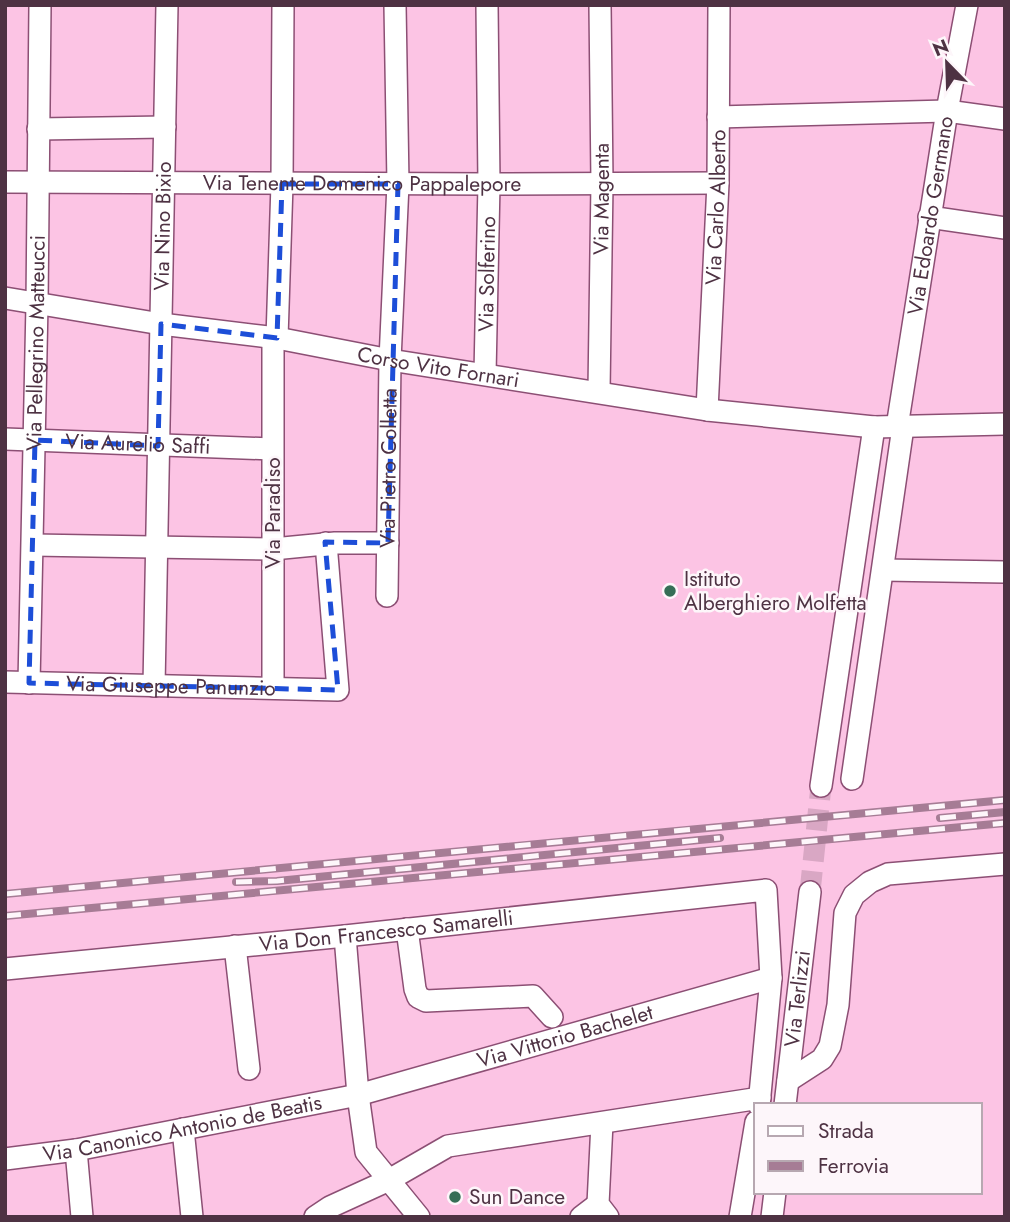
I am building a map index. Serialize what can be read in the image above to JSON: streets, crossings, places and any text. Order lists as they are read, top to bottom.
{
  "streets": {
    "street": [
      "Via Tenente Domenico Pappalepore",
      "Via Magenta",
      "Via Carlo Alberto",
      "Via Edoardo Germano",
      "Via Nino Bixio",
      "Via Solferino",
      "Via Pellegrino Matteucci",
      "Corso Vito Fornari",
      "Via Aurelio Saffi",
      "Via Pietro Colletta",
      "Via Paradiso",
      "Via Giuseppe Panunzio",
      "Via Don Francesco Samarelli",
      "Via Terlizzi",
      "Via Vittorio Bachelet",
      "Via Canonico Antonio de Beatis"
    ]
  },
  "crossings": [
    ["Via Tenente Domenico Pappalepore", "Via Magenta"],
    ["Via Tenente Domenico Pappalepore", "Via Carlo Alberto"],
    ["Via Tenente Domenico Pappalepore", "Via Nino Bixio"],
    ["Via Tenente Domenico Pappalepore", "Via Solferino"],
    ["Via Tenente Domenico Pappalepore", "Via Pellegrino Matteucci"],
    ["Via Tenente Domenico Pappalepore", "Via Pietro Colletta"],
    ["Via Tenente Domenico Pappalepore", "Via Paradiso"],
    ["Via Magenta", "Corso Vito Fornari"],
    ["Via Carlo Alberto", "Corso Vito Fornari"],
    ["Via Edoardo Germano", "Corso Vito Fornari"],
    ["Via Nino Bixio", "Corso Vito Fornari"],
    ["Via Nino Bixio", "Via Aurelio Saffi"],
    ["Via Nino Bixio", "Via Giuseppe Panunzio"],
    ["Via Solferino", "Corso Vito Fornari"],
    ["Via Pellegrino Matteucci", "Corso Vito Fornari"],
    ["Via Pellegrino Matteucci", "Via Aurelio Saffi"],
    ["Via Pellegrino Matteucci", "Via Giuseppe Panunzio"],
    ["Corso Vito Fornari", "Via Pietro Colletta"],
    ["Corso Vito Fornari", "Via Paradiso"],
    ["Via Aurelio Saffi", "Via Paradiso"],
    ["Via Paradiso", "Via Giuseppe Panunzio"],
    ["Via Don Francesco Samarelli", "Via Vittorio Bachelet"],
    ["Via Vittorio Bachelet", "Via Canonico Antonio de Beatis"]
  ],
  "places": ["Istituto Alberghiero Molfetta", "Sun Dance"],
  "legend": ["Strada", "Ferrovia"],
  "north": "top left"
}
